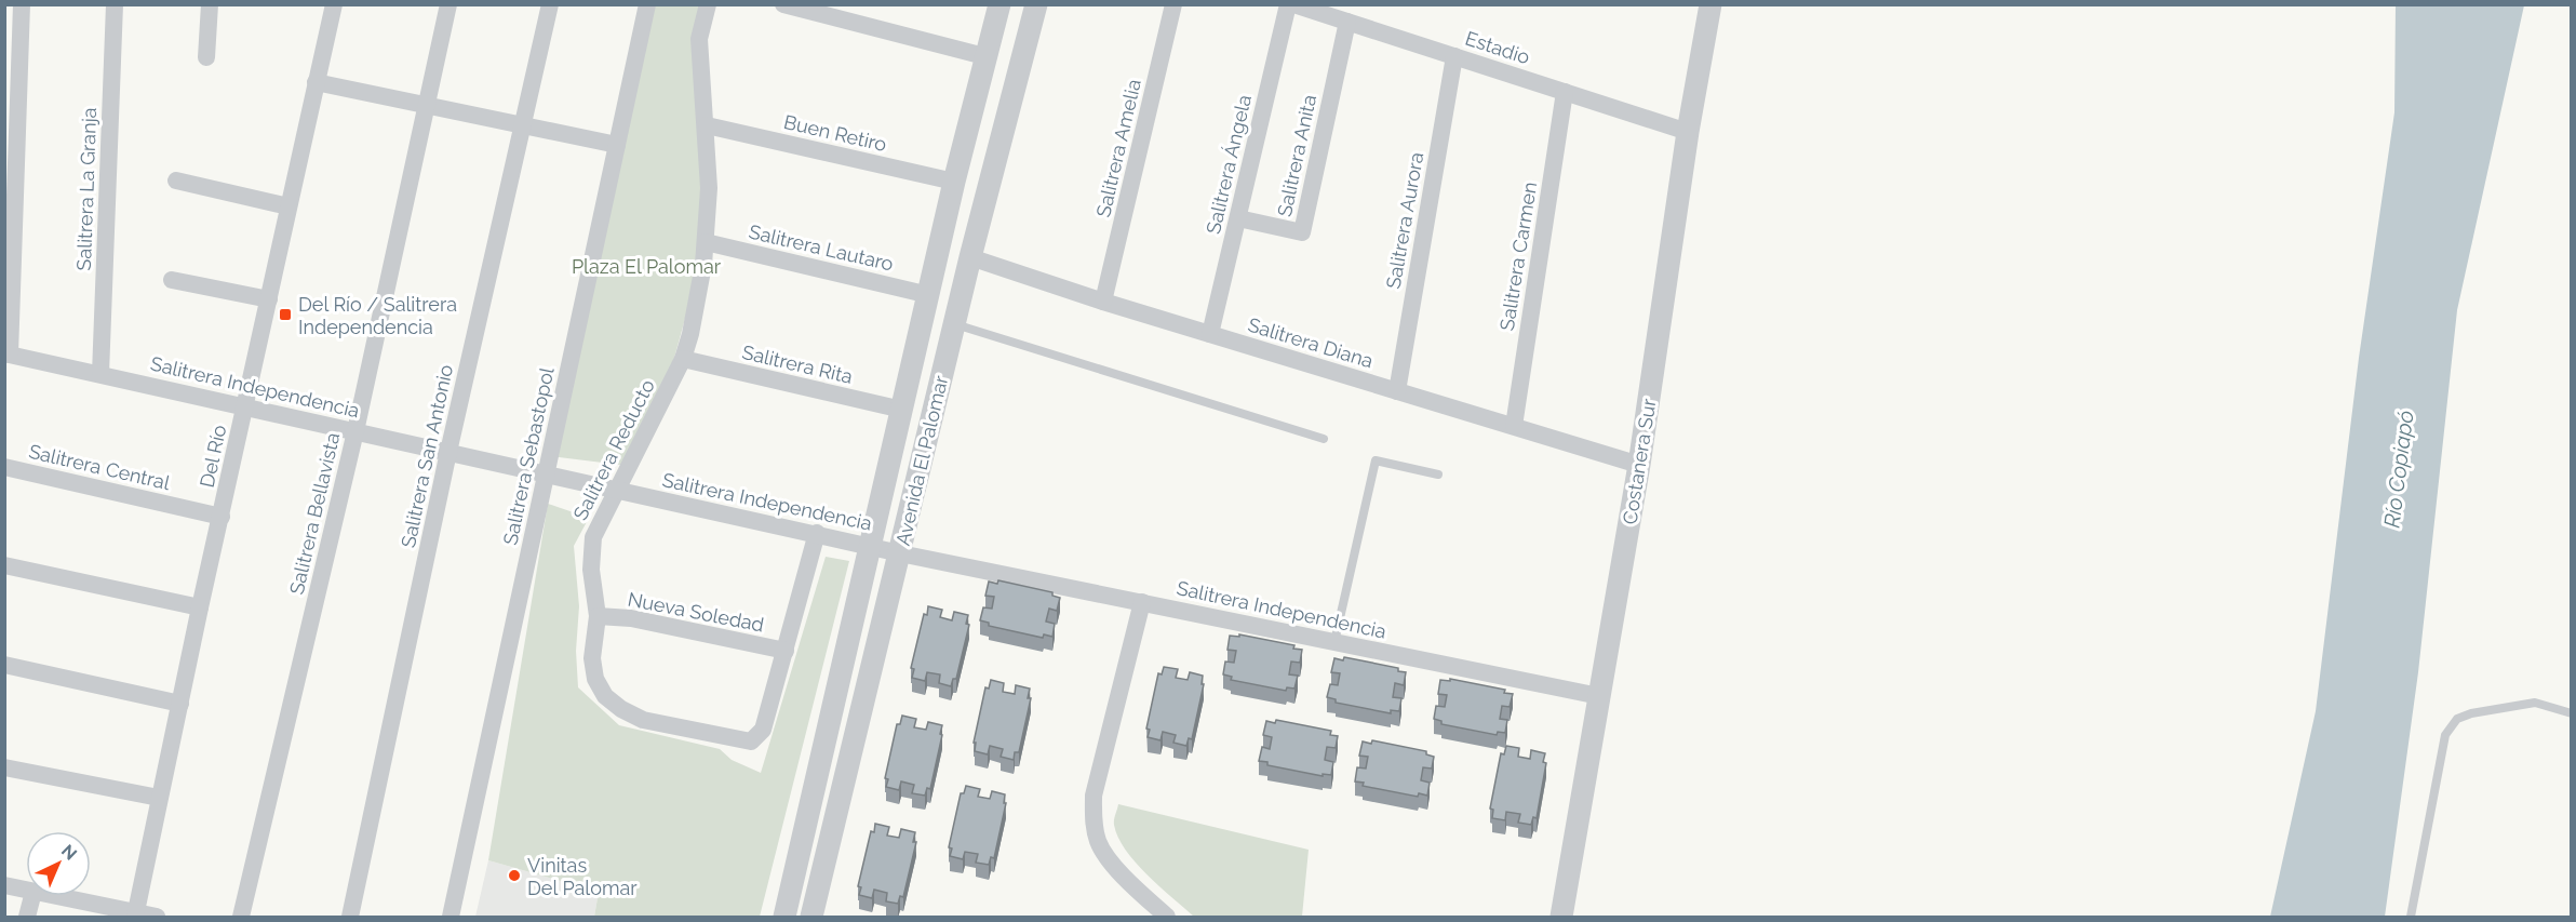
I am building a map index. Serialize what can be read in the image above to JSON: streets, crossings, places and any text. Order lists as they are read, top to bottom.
{
  "streets": {
    "street": [
      "Estadio",
      "Buen Retiro",
      "Salitrera Amelia",
      "Salitrera Anita",
      "Salitrera Ángela",
      "Salitrera La Granja",
      "Salitrera Aurora",
      "Salitrera Lautaro",
      "Salitrera Carmen",
      "Salitrera Diana",
      "Salitrera Rita",
      "Salitrera Independencia",
      "Salitrera Reducto",
      "Del Río",
      "Salitrera San Antonio",
      "Salitrera Sebastopol",
      "Avenida El Palomar",
      "Costanera Sur",
      "Salitrera Central",
      "Salitrera Bellavista",
      "Nueva Soledad"
    ]
  },
  "crossings": [
    ["Estadio", "Salitrera Anita"],
    ["Estadio", "Salitrera Aurora"],
    ["Estadio", "Salitrera Carmen"],
    ["Estadio", "Costanera Sur"],
    ["Buen Retiro", "Salitrera Reducto"],
    ["Buen Retiro", "Avenida El Palomar"],
    ["Salitrera Amelia", "Salitrera Diana"],
    ["Salitrera Anita", "Salitrera Ángela"],
    ["Salitrera Ángela", "Salitrera Diana"],
    ["Salitrera La Granja", "Salitrera Independencia"],
    ["Salitrera Aurora", "Salitrera Diana"],
    ["Salitrera Lautaro", "Salitrera Reducto"],
    ["Salitrera Lautaro", "Avenida El Palomar"],
    ["Salitrera Carmen", "Salitrera Diana"],
    ["Salitrera Diana", "Avenida El Palomar"],
    ["Salitrera Diana", "Costanera Sur"],
    ["Salitrera Rita", "Salitrera Reducto"],
    ["Salitrera Rita", "Avenida El Palomar"],
    ["Salitrera Independencia", "Salitrera Reducto"],
    ["Salitrera Independencia", "Del Río"],
    ["Salitrera Independencia", "Salitrera San Antonio"],
    ["Salitrera Independencia", "Salitrera Sebastopol"],
    ["Salitrera Independencia", "Avenida El Palomar"],
    ["Salitrera Independencia", "Costanera Sur"],
    ["Salitrera Independencia", "Salitrera Bellavista"],
    ["Salitrera Reducto", "Nueva Soledad"],
    ["Del Río", "Salitrera Central"]
  ],
  "water": ["Río Copiapó"],
  "parks": ["Plaza El Palomar"],
  "places": {
    "transit": ["Del Río / Salitrera Independencia"],
    "other": ["Vinitas Del Palomar"]
  },
  "north": "top right"
}
